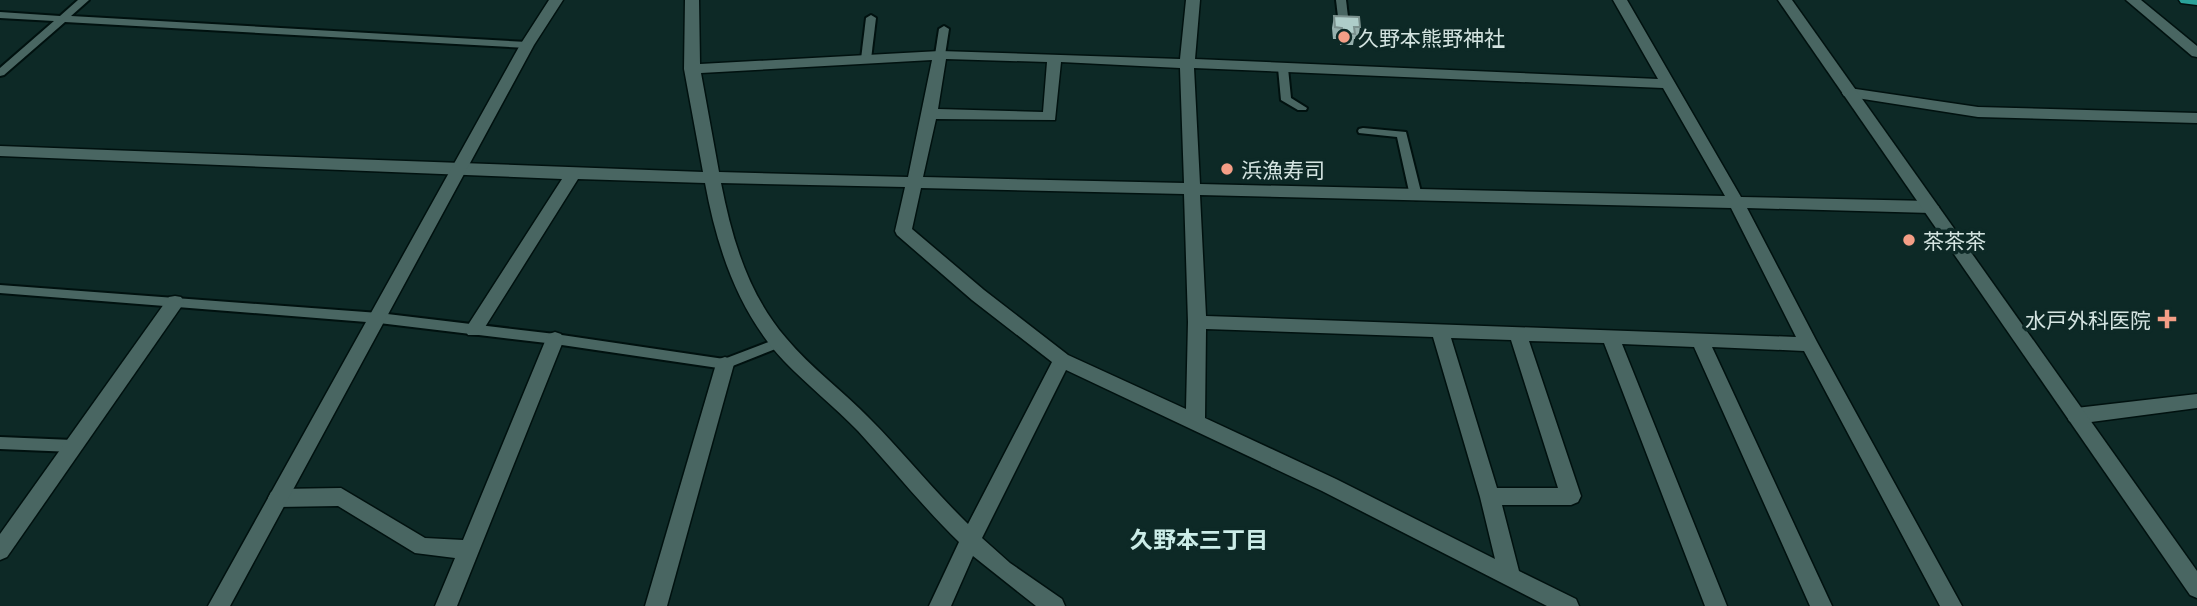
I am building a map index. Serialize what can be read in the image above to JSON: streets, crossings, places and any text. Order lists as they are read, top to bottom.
{
  "districts": ["久野本三丁目"],
  "places": {
    "other": ["久野本熊野神社", "浜漁寿司", "茶茶茶"],
    "health": ["水戸外科医院"]
  }
}
